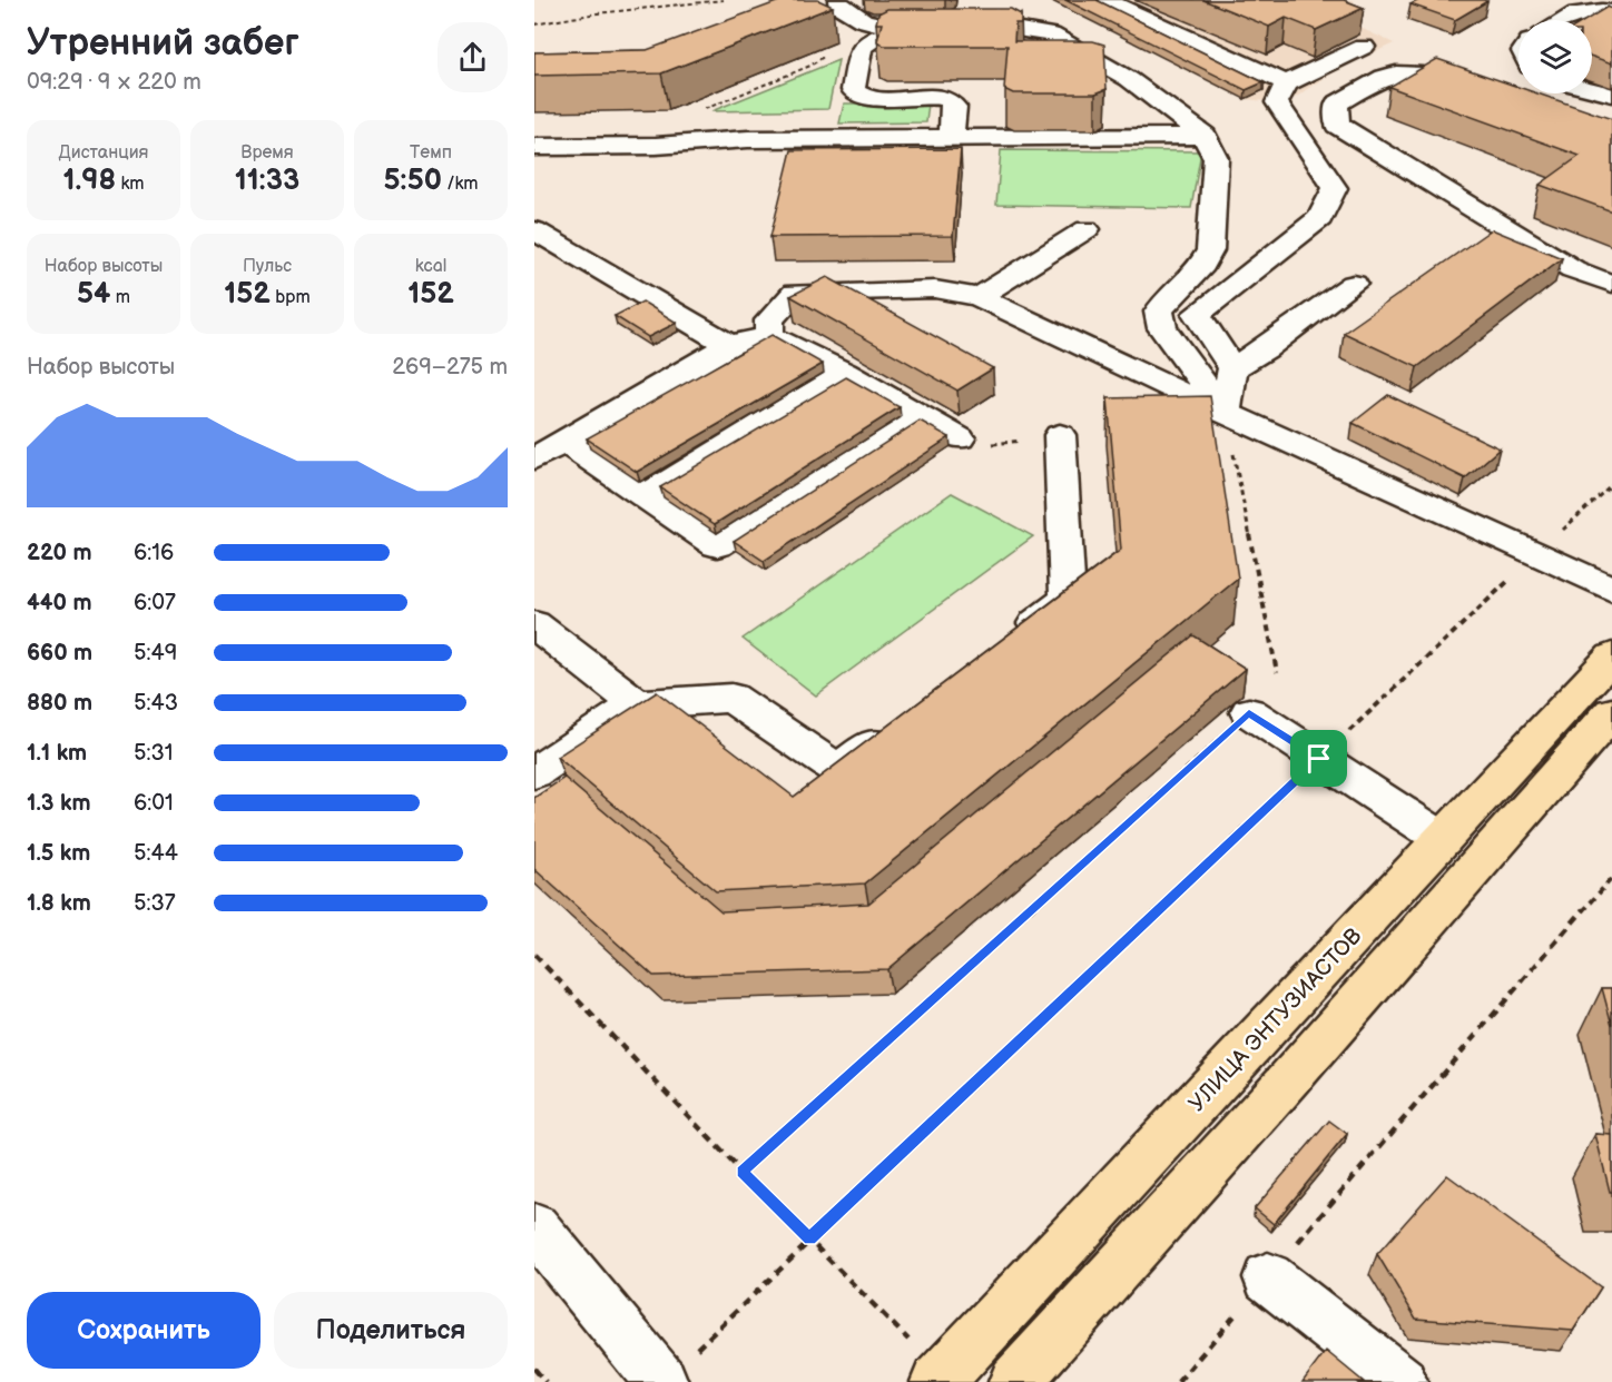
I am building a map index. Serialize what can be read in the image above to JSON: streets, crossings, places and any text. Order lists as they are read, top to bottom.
{
  "streets": {
    "main road": ["УЛИЦА ЭНТУЗИАСТОВ"]
  },
  "page": {
    "heading": ["Утренний забег", "09:29 · 9 × 220 m"],
    "stats": [
      ["Дистанция", "1.98 km"],
      ["Время", "11:33"],
      ["Темп", "5:50 /km"],
      ["Набор высоты", "54 m"],
      ["Пульс", "152 bpm"],
      ["kcal", "152"]
    ],
    "chart": ["Набор высоты", "269–275 m"],
    "list": [
      {
        "name": "220 m",
        "note": "6:16"
      },
      {
        "name": "440 m",
        "note": "6:07"
      },
      {
        "name": "660 m",
        "note": "5:49"
      },
      {
        "name": "880 m",
        "note": "5:43"
      },
      {
        "name": "1.1 km",
        "note": "5:31"
      },
      {
        "name": "1.3 km",
        "note": "6:01"
      },
      {
        "name": "1.5 km",
        "note": "5:44"
      },
      {
        "name": "1.8 km",
        "note": "5:37"
      }
    ],
    "buttons": ["Сохранить", "Поделиться"]
  }
}
